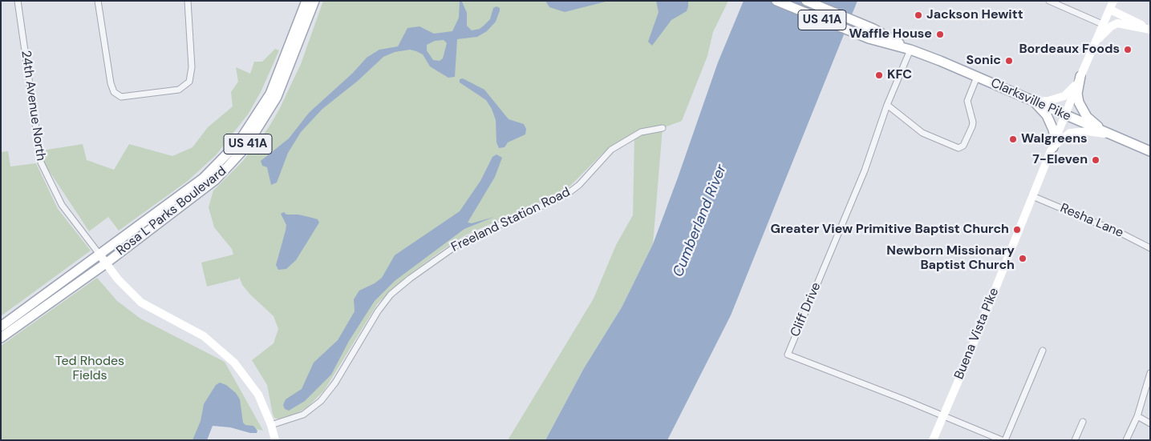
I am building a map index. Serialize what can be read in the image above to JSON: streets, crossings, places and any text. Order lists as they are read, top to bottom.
{
  "streets": {
    "main road": [
      "US 41A",
      "Clarksville Pike",
      "24th Avenue North",
      "Rosa L Parks Boulevard",
      "Buena Vista Pike"
    ],
    "street": ["Freeland Station Road", "Resha Lane", "Cliff Drive"]
  },
  "crossings": [
    ["Clarksville Pike", "Cliff Drive"],
    ["Clarksville Pike", "Buena Vista Pike"],
    ["24th Avenue North", "Rosa L Parks Boulevard"],
    ["24th Avenue North", "Freeland Station Road"],
    ["Resha Lane", "Buena Vista Pike"],
    ["Cliff Drive", "Buena Vista Pike"]
  ],
  "water": ["Cumberland River"],
  "parks": ["Ted Rhodes Fields"],
  "places": [
    "Jackson Hewitt",
    "Waffle House",
    "Bordeaux Foods",
    "Sonic",
    "KFC",
    "Walgreens",
    "7-Eleven",
    "Greater View Primitive Baptist Church",
    "Newborn Missionary Baptist Church"
  ]
}
